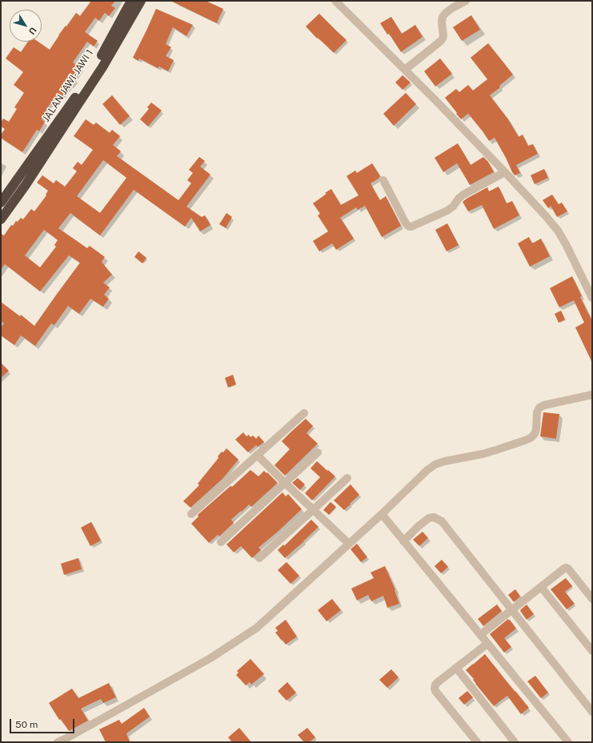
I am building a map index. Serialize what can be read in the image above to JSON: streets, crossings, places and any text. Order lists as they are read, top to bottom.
{
  "streets": {
    "highway": ["JALAN JAWI-JAWI 1"]
  },
  "scale_bar": "50 m",
  "north": "bottom right"
}
